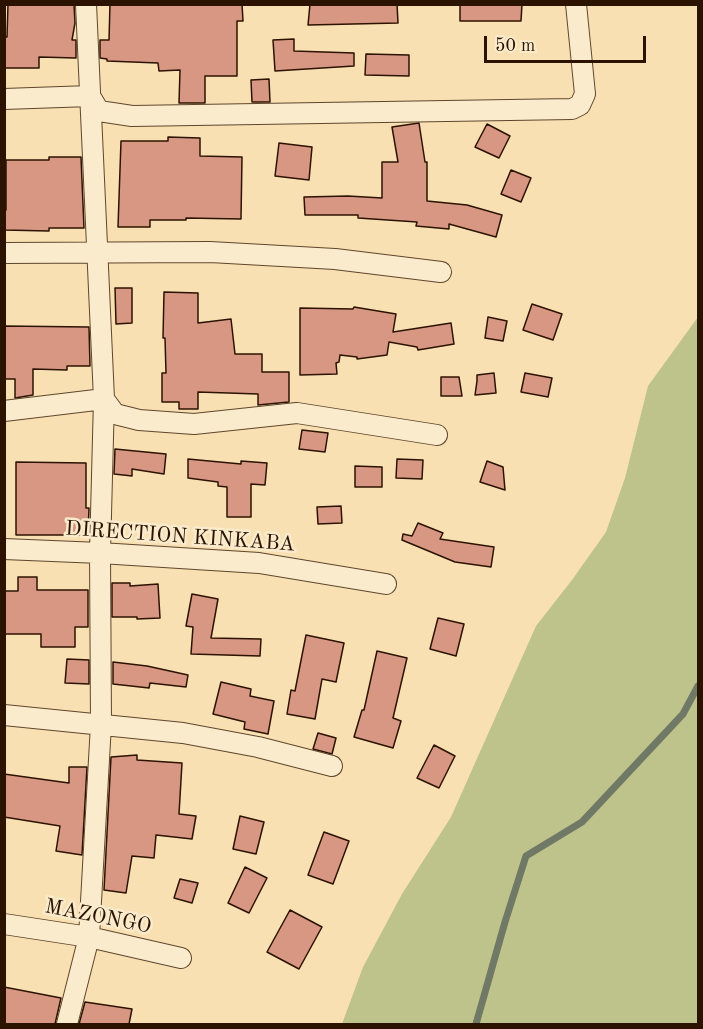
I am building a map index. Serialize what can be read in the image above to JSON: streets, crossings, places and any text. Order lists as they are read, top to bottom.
{
  "streets": {
    "street": ["DIRECTION KINKABA", "MAZONGO"]
  },
  "scale_bar": "50 m"
}
